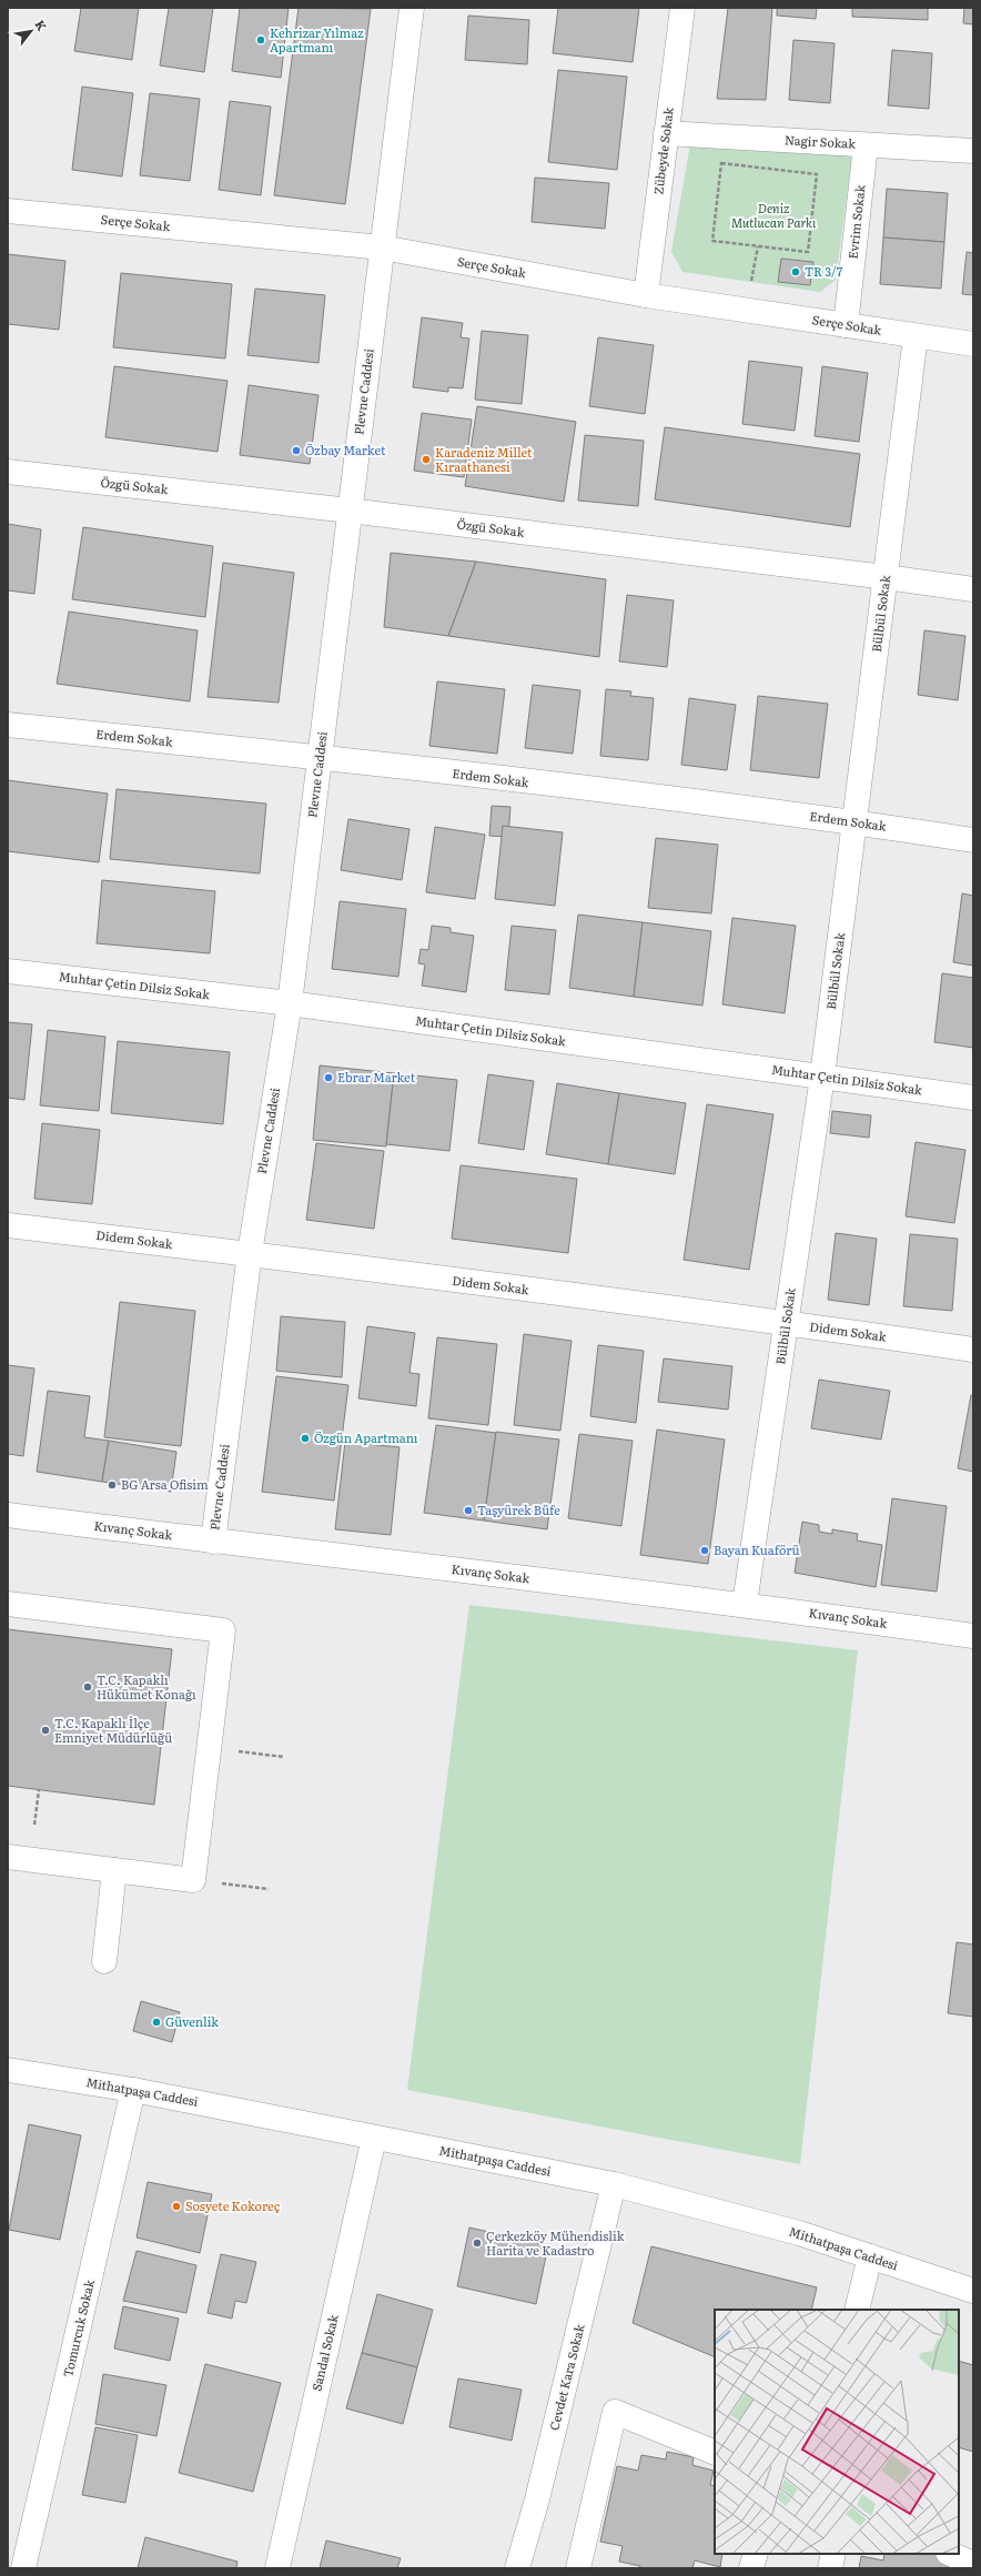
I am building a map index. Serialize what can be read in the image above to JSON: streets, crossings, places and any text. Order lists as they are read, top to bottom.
{
  "streets": {
    "street": [
      "Nagir Sokak",
      "Zübeyde Sokak",
      "Evrim Sokak",
      "Serçe Sokak",
      "Plevne Caddesi",
      "Özgü Sokak",
      "Bülbül Sokak",
      "Erdem Sokak",
      "Muhtar Çetin Dilsiz Sokak",
      "Didem Sokak",
      "Kıvanç Sokak",
      "Mithatpaşa Caddesi",
      "Tomurcuk Sokak",
      "Sandal Sokak",
      "Cevdet Kara Sokak"
    ]
  },
  "crossings": [
    ["Nagir Sokak", "Zübeyde Sokak"],
    ["Nagir Sokak", "Evrim Sokak"],
    ["Zübeyde Sokak", "Serçe Sokak"],
    ["Evrim Sokak", "Serçe Sokak"],
    ["Serçe Sokak", "Plevne Caddesi"],
    ["Serçe Sokak", "Bülbül Sokak"],
    ["Plevne Caddesi", "Özgü Sokak"],
    ["Plevne Caddesi", "Erdem Sokak"],
    ["Plevne Caddesi", "Muhtar Çetin Dilsiz Sokak"],
    ["Plevne Caddesi", "Didem Sokak"],
    ["Plevne Caddesi", "Kıvanç Sokak"],
    ["Özgü Sokak", "Bülbül Sokak"],
    ["Bülbül Sokak", "Erdem Sokak"],
    ["Bülbül Sokak", "Muhtar Çetin Dilsiz Sokak"],
    ["Bülbül Sokak", "Didem Sokak"],
    ["Bülbül Sokak", "Kıvanç Sokak"],
    ["Mithatpaşa Caddesi", "Tomurcuk Sokak"],
    ["Mithatpaşa Caddesi", "Sandal Sokak"],
    ["Mithatpaşa Caddesi", "Cevdet Kara Sokak"]
  ],
  "parks": ["Deniz Mutlucan Parkı"],
  "places": [
    "Kehrizar Yılmaz Apartmanı",
    "TR 3/7",
    "Özbay Market",
    "Karadeniz Millet Kıraathanesi",
    "Ebrar Market",
    "Özgün Apartmanı",
    "BG Arsa Ofisim",
    "Taşyürek Büfe",
    "Bayan Kuaförü",
    "T.C. Kapaklı Hükümet Konağı",
    "T.C. Kapaklı İlçe Emniyet Müdürlüğü",
    "Güvenlik",
    "Sosyete Kokoreç",
    "Çerkezköy Mühendislik Harita ve Kadastro"
  ],
  "north": "top right"
}
